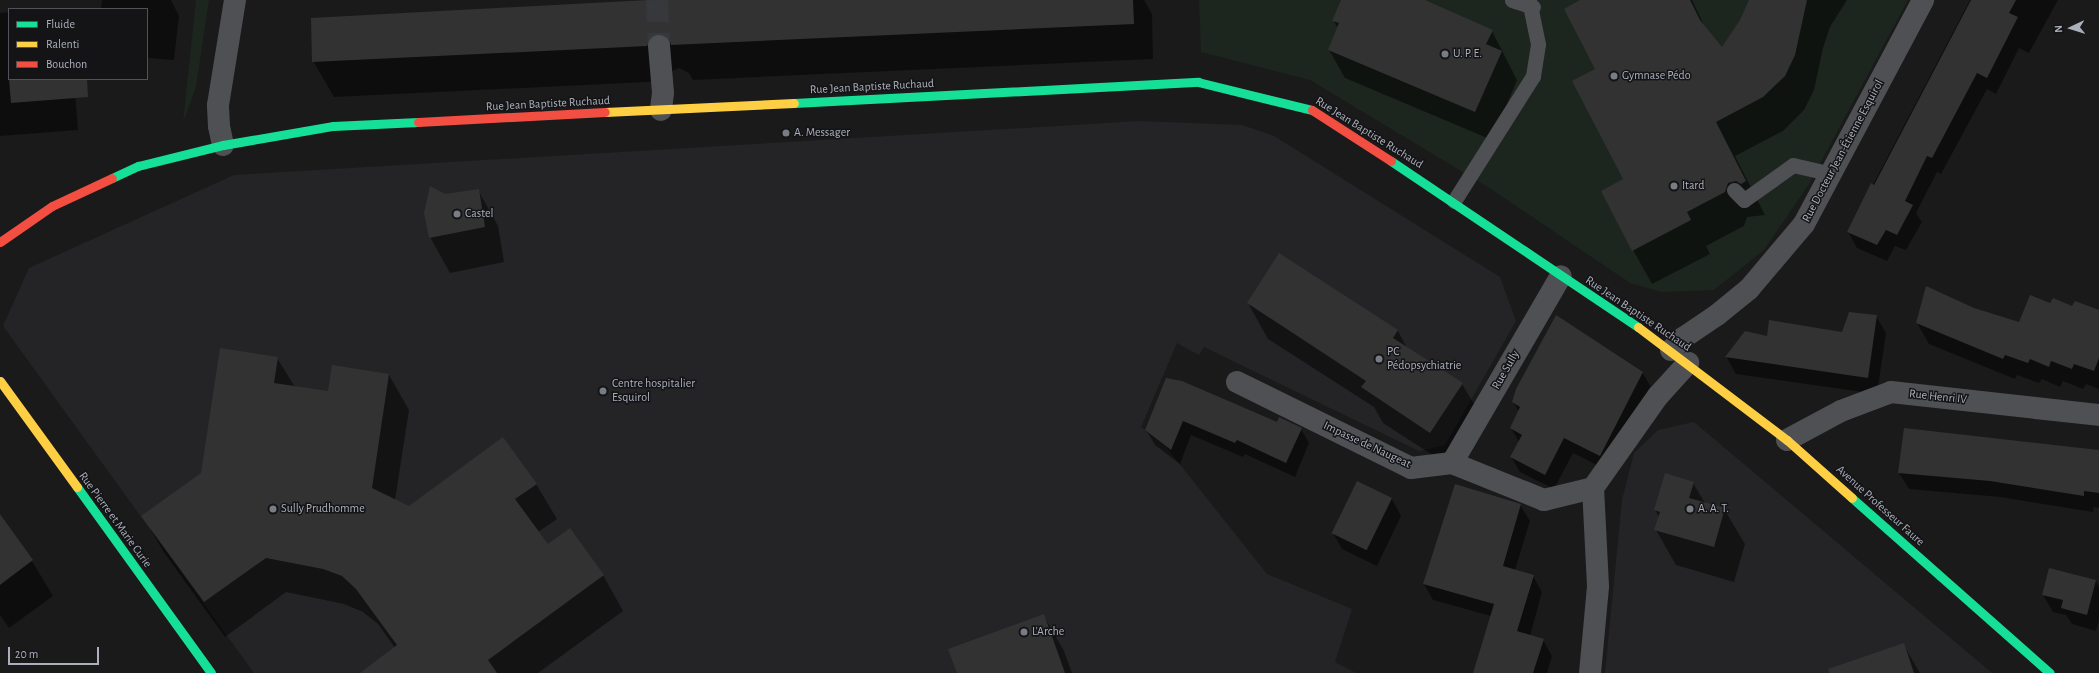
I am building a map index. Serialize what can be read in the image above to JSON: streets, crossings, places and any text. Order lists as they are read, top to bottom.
{
  "streets": {
    "main road": ["Rue Jean Baptiste Ruchaud", "Avenue Professeur Faure", "Rue Pierre et Marie Curie"],
    "street": [
      "Rue Docteur Jean-Étienne Esquirol",
      "Rue Sully",
      "Rue Henri IV",
      "Impasse de Naugeat"
    ]
  },
  "crossings": [
    ["Rue Jean Baptiste Ruchaud", "Rue Docteur Jean-Étienne Esquirol"],
    ["Rue Jean Baptiste Ruchaud", "Rue Sully"],
    ["Rue Jean Baptiste Ruchaud", "Avenue Professeur Faure"],
    ["Rue Sully", "Impasse de Naugeat"],
    ["Rue Henri IV", "Avenue Professeur Faure"]
  ],
  "places": [
    "U. P. E.",
    "Gymnase Pédo",
    "A. Messager",
    "Itard",
    "Castel",
    "PC Pédopsychiatrie",
    "Centre hospitalier Esquirol",
    "Sully Prudhomme",
    "A. A. T.",
    "L'Arche"
  ],
  "legend": ["Fluide", "Ralenti", "Bouchon"],
  "scale_bar": "20 m",
  "north": "left"
}
